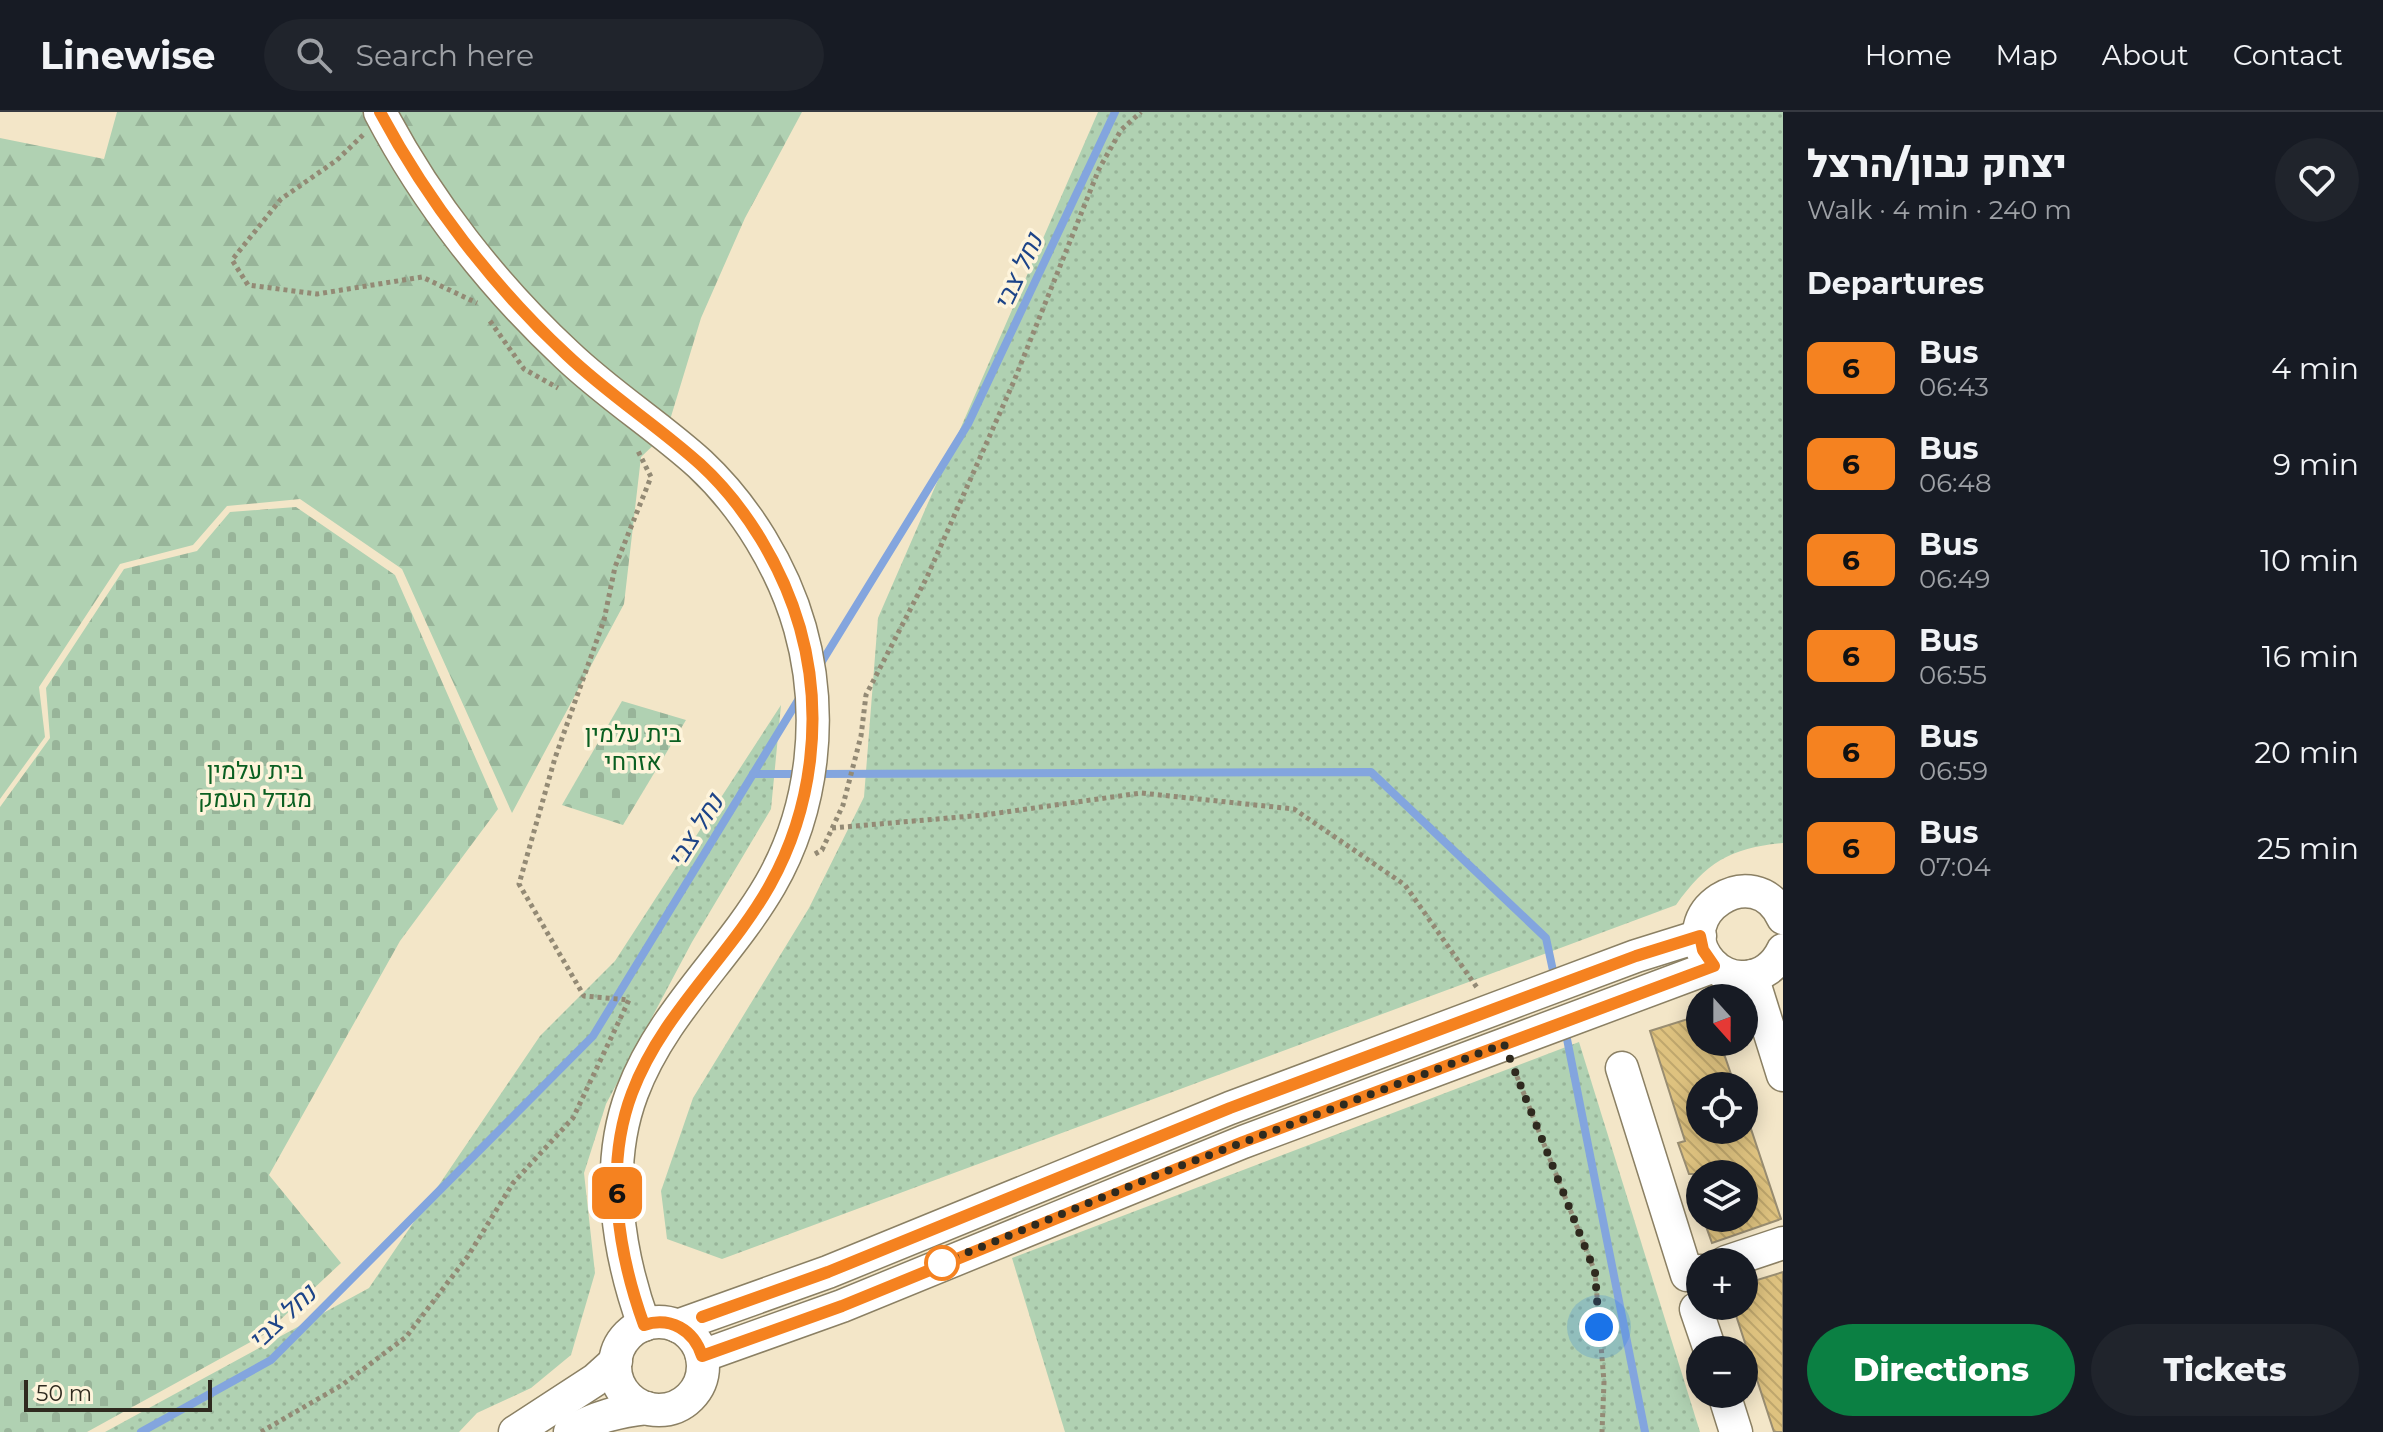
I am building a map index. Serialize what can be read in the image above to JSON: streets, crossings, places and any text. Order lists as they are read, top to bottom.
{
  "water": ["נחל צבי"],
  "parks": ["בית עלמין אזרחי", "בית עלמין מגדל העמק"],
  "lines": ["bus line 6"],
  "scale_bar": "50 m",
  "north": "bottom",
  "page": {
    "header": "Linewise",
    "search": "Search here",
    "nav": [
      "Home",
      "Map",
      "About",
      "Contact"
    ],
    "on_map": "6",
    "heading": [
      ["יצחק נבון/הרצל", "Walk · 4 min · 240 m"],
      "Departures"
    ],
    "list": [
      {
        "mark": "6",
        "name": "Bus",
        "note": "06:43",
        "value": "4 min"
      },
      {
        "mark": "6",
        "name": "Bus",
        "note": "06:48",
        "value": "9 min"
      },
      {
        "mark": "6",
        "name": "Bus",
        "note": "06:49",
        "value": "10 min"
      },
      {
        "mark": "6",
        "name": "Bus",
        "note": "06:55",
        "value": "16 min"
      },
      {
        "mark": "6",
        "name": "Bus",
        "note": "06:59",
        "value": "20 min"
      },
      {
        "mark": "6",
        "name": "Bus",
        "note": "07:04",
        "value": "25 min"
      }
    ],
    "map_buttons": ["+", "−"],
    "buttons": ["Directions", "Tickets"],
    "scale": "50 m"
  }
}
